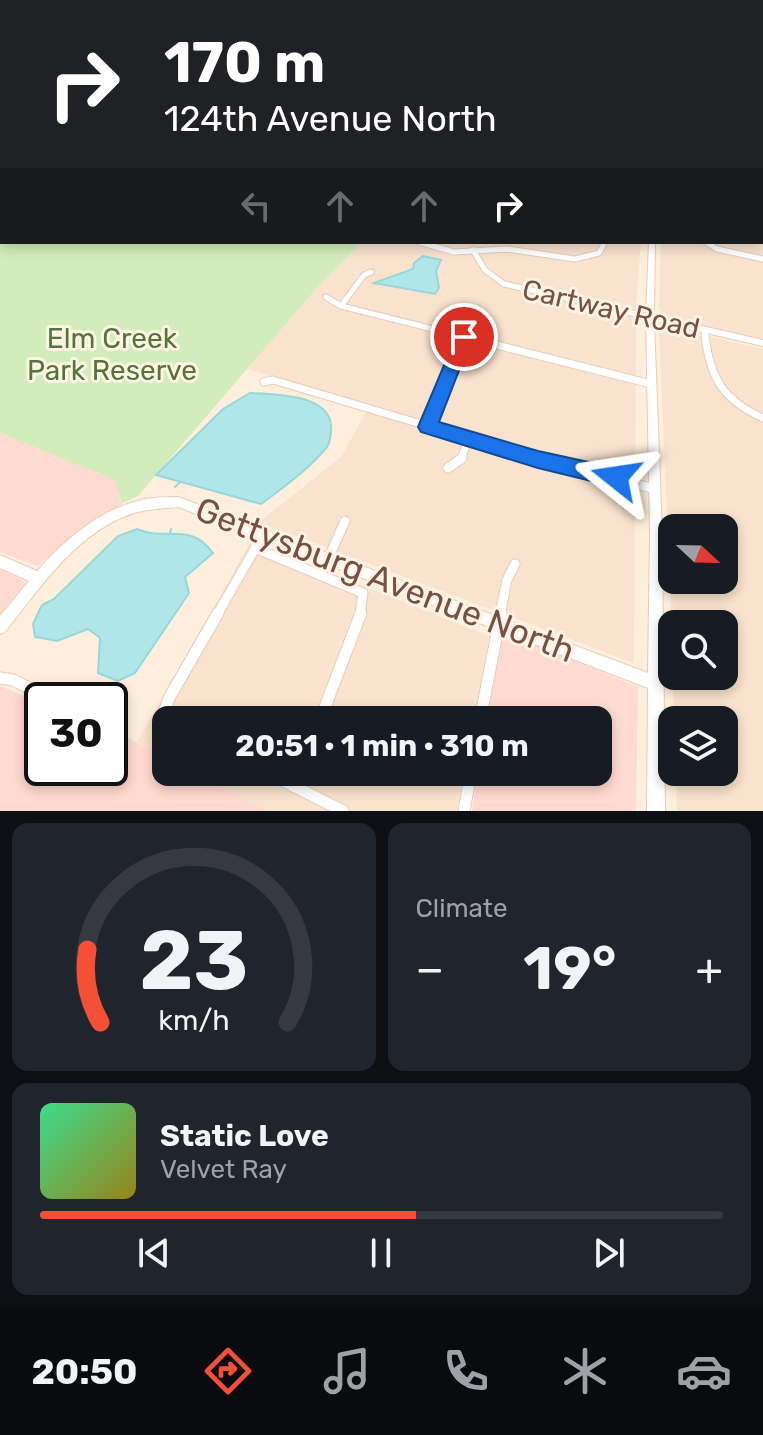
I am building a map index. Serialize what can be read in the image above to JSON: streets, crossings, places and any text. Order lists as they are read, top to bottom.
{
  "streets": {
    "street": ["Cartway Road", "Gettysburg Avenue North"]
  },
  "parks": ["Elm Creek Park Reserve"],
  "north": "right",
  "page": {
    "turn": ["170 m", "124th Avenue North"],
    "limit": "30",
    "trip": "20:51 · 1 min · 310 m",
    "tile": "Climate",
    "heat": ["−", "19°", "+"],
    "song": ["Static Love", "Velvet Ray"],
    "tabs": "20:50",
    "gauge": ["23", "km/h"]
  }
}
